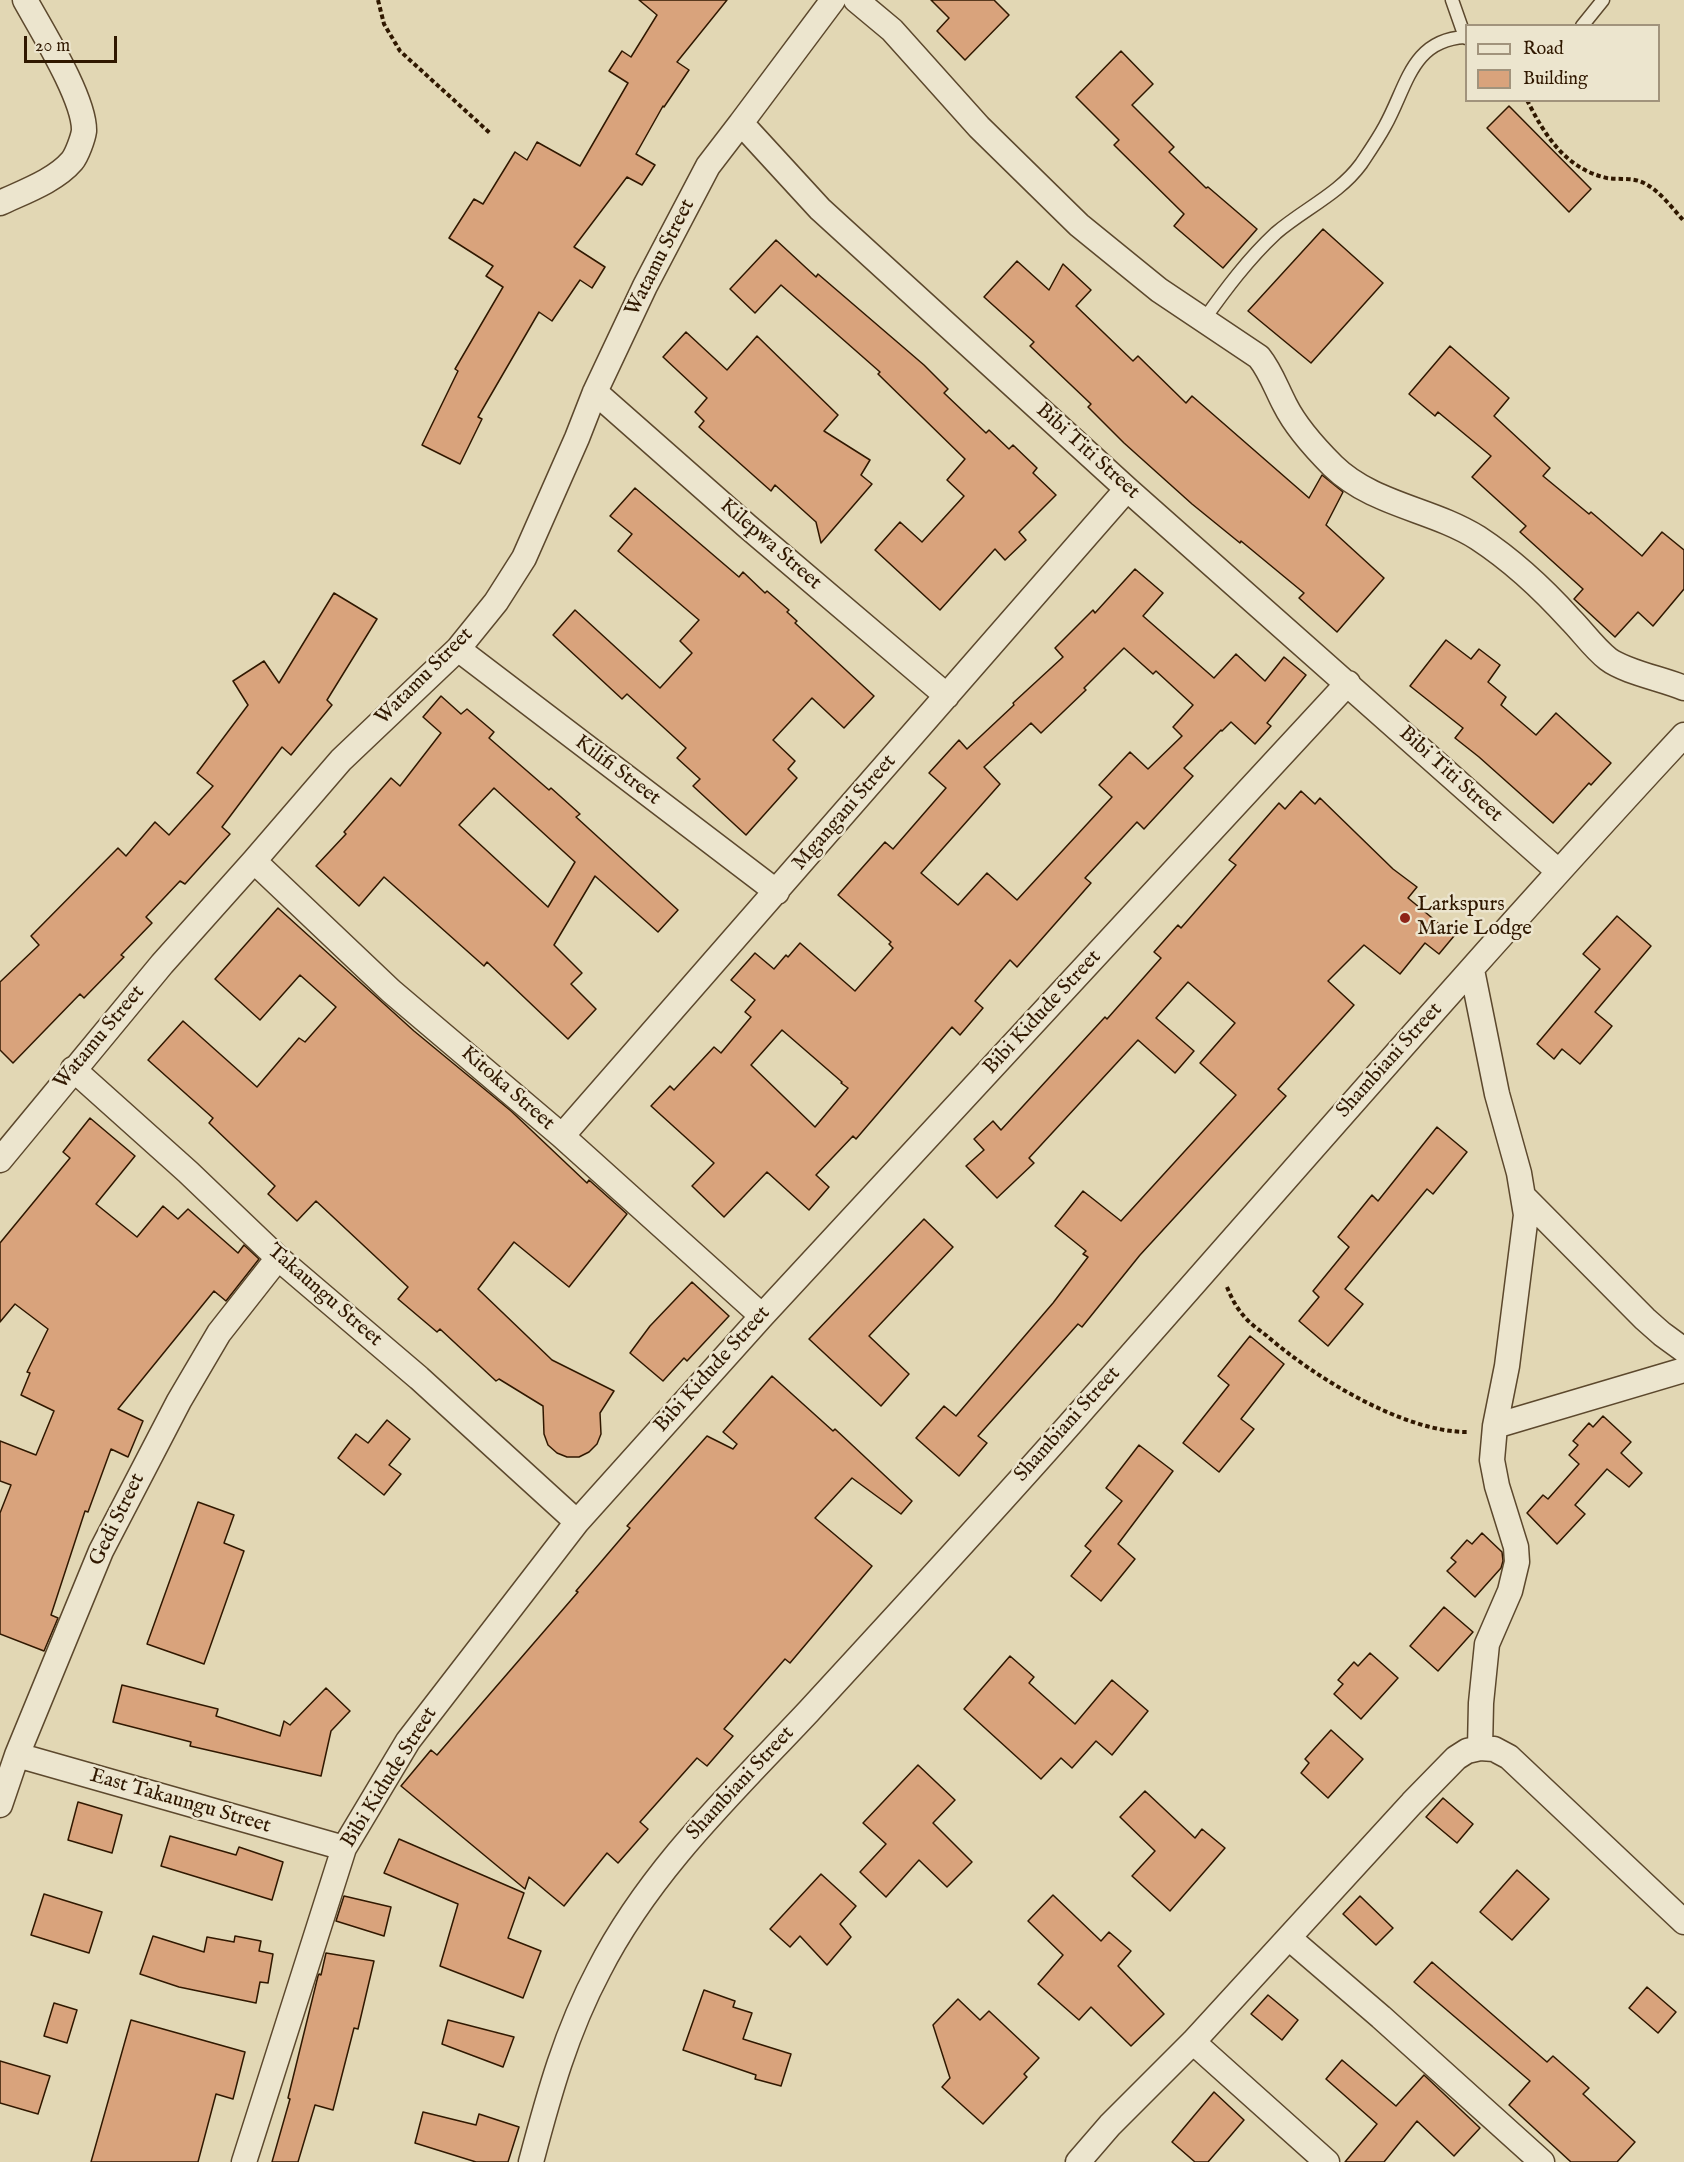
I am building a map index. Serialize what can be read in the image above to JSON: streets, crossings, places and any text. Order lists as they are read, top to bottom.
{
  "streets": {
    "street": [
      "Watamu Street",
      "Bibi Titi Street",
      "Kilepwa Street",
      "Kilifi Street",
      "Mgangani Street",
      "Bibi Kidude Street",
      "Shambiani Street",
      "Kitoka Street",
      "Takaungu Street",
      "Gedi Street",
      "East Takaungu Street"
    ]
  },
  "crossings": [
    ["Watamu Street", "Bibi Titi Street"],
    ["Watamu Street", "Kilepwa Street"],
    ["Watamu Street", "Kilifi Street"],
    ["Watamu Street", "Kitoka Street"],
    ["Watamu Street", "Takaungu Street"],
    ["Bibi Titi Street", "Mgangani Street"],
    ["Bibi Titi Street", "Bibi Kidude Street"],
    ["Bibi Titi Street", "Shambiani Street"],
    ["Kilepwa Street", "Mgangani Street"],
    ["Kilifi Street", "Mgangani Street"],
    ["Mgangani Street", "Kitoka Street"],
    ["Bibi Kidude Street", "Kitoka Street"],
    ["Bibi Kidude Street", "Takaungu Street"],
    ["Bibi Kidude Street", "East Takaungu Street"],
    ["Takaungu Street", "Gedi Street"],
    ["Gedi Street", "East Takaungu Street"]
  ],
  "places": ["Larkspurs Marie Lodge"],
  "legend": ["Road", "Building"],
  "scale_bar": "20 m"
}
